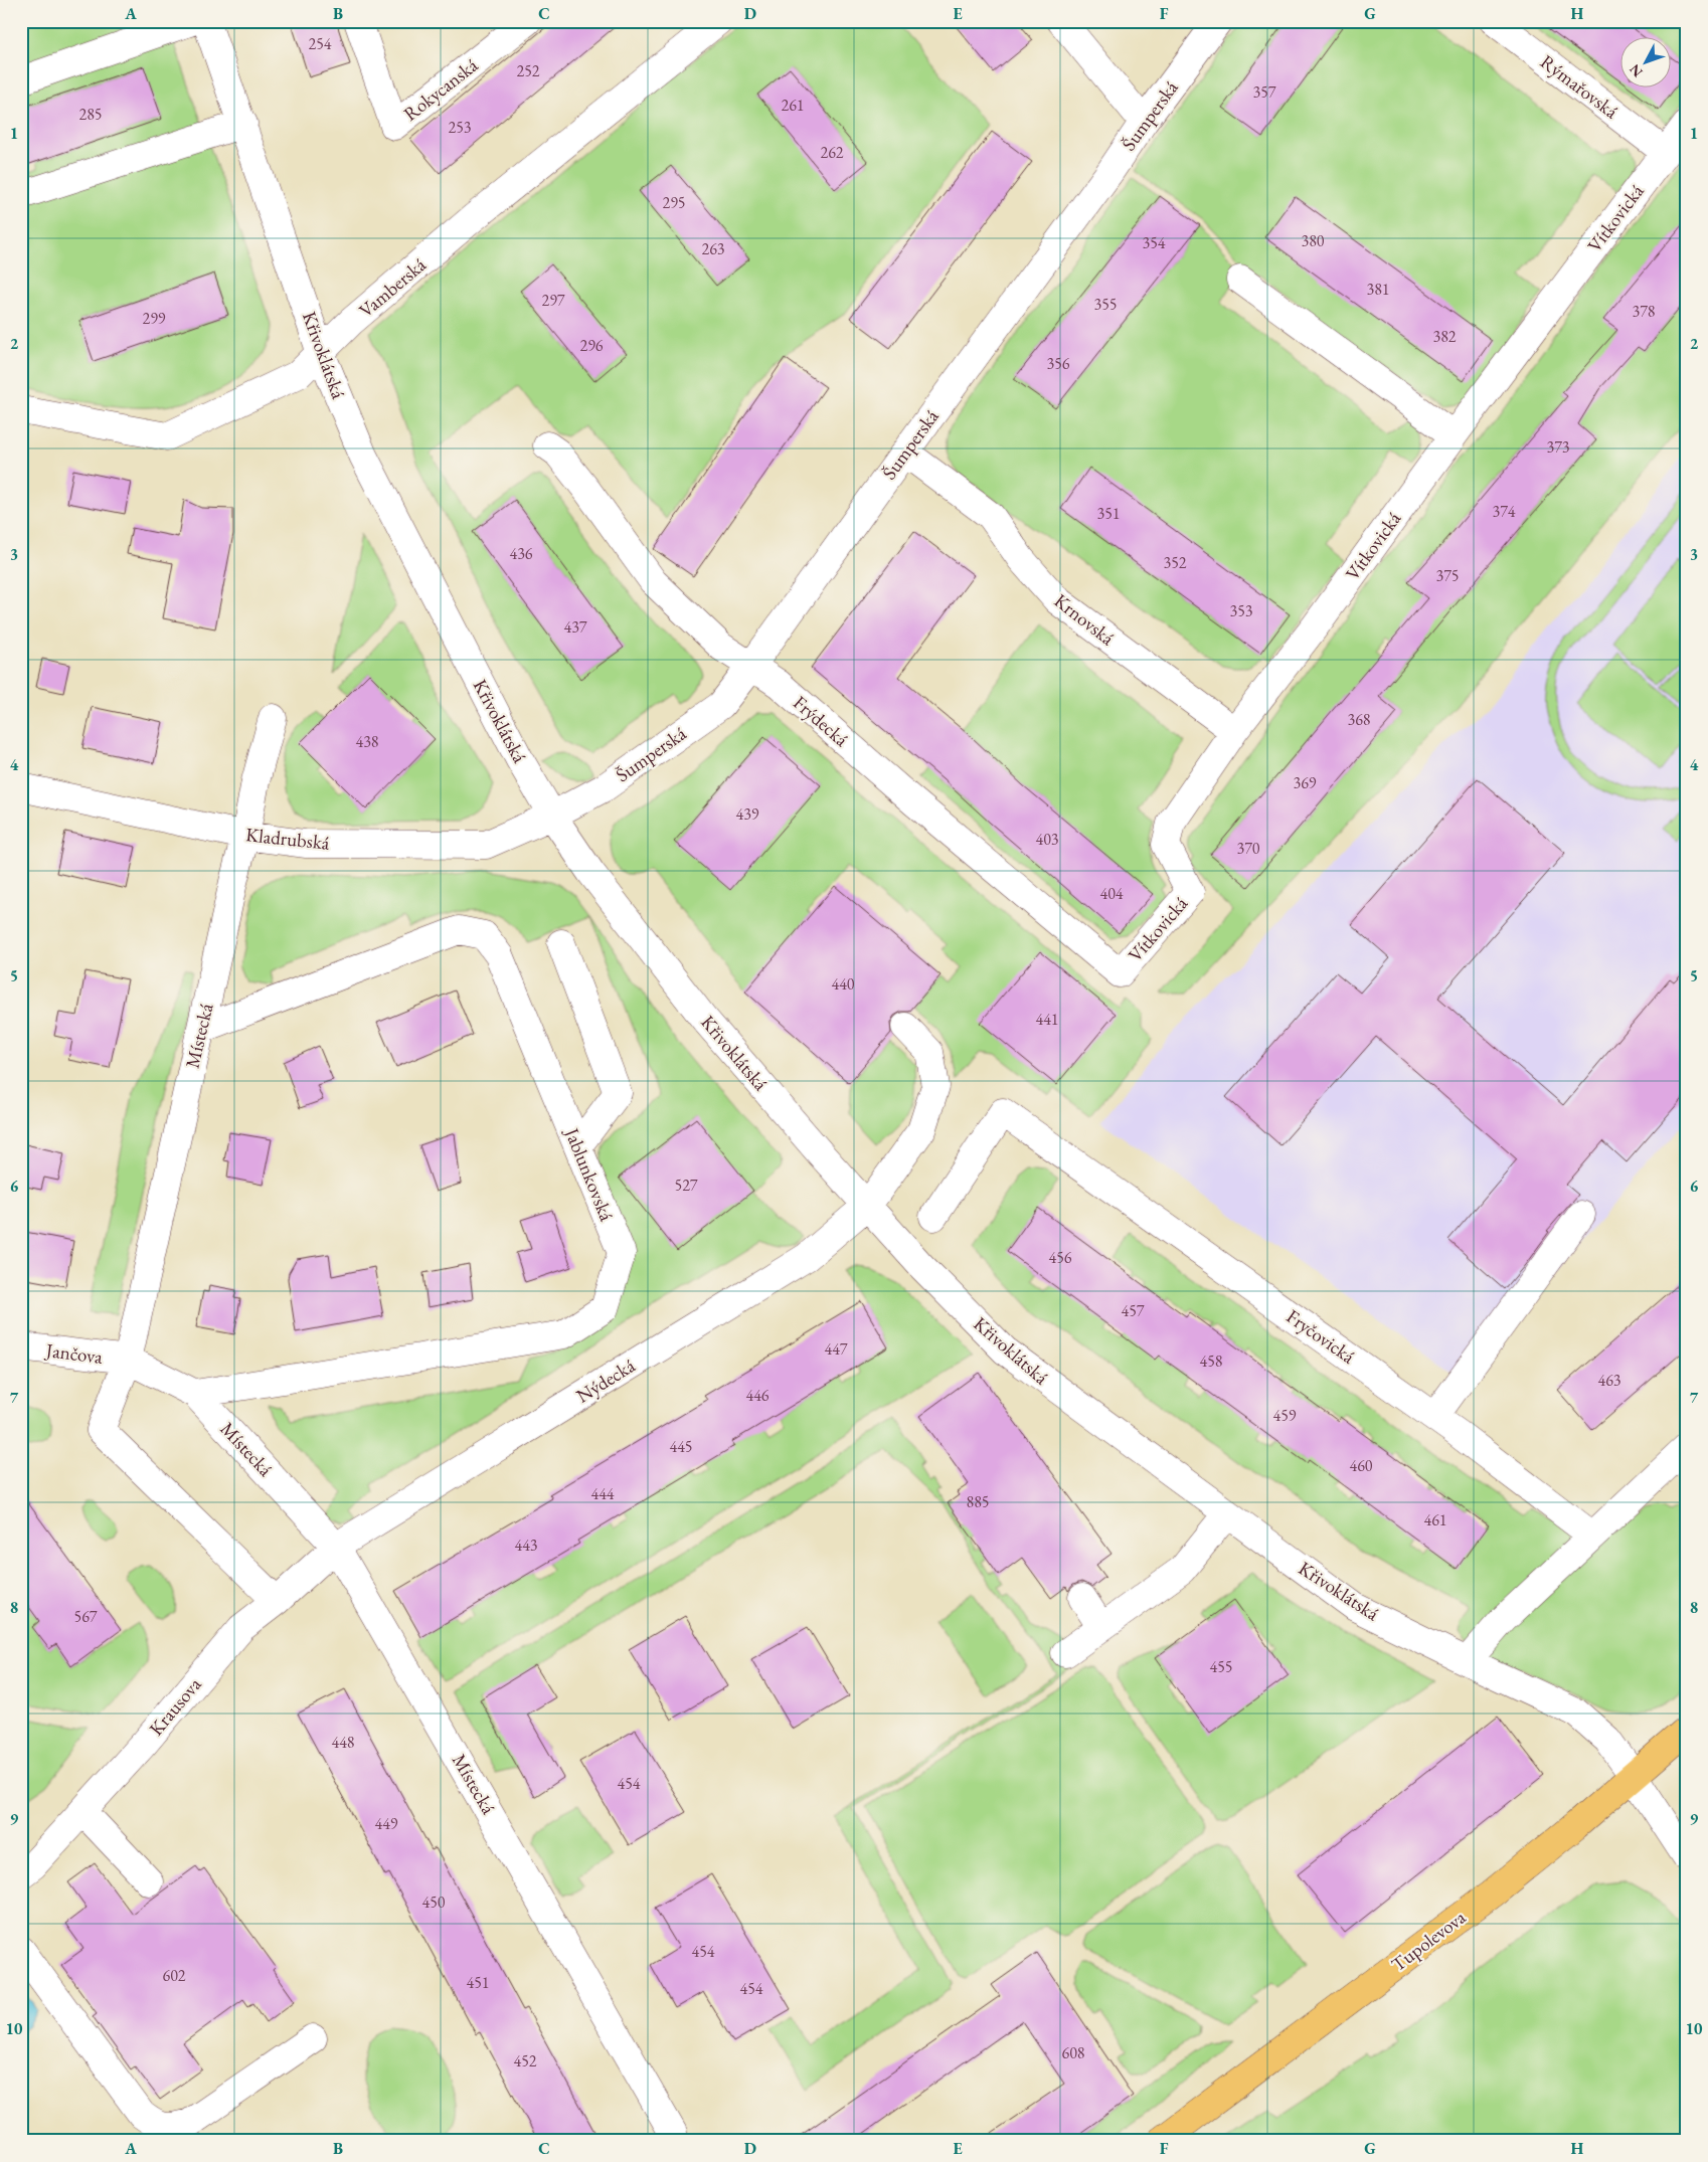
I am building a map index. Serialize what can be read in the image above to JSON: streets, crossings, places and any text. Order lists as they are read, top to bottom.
{
  "streets": {
    "main road": ["Tupolevova"],
    "street": [
      "Rýmařovská",
      "Rokycanská",
      "Šumperská",
      "Vítkovická",
      "Vamberská",
      "Křivoklátská",
      "Krnovská",
      "Frýdecká",
      "Kladrubská",
      "Místecká",
      "Jablunkovská",
      "Fryčovická",
      "Jančova",
      "Nýdecká",
      "Krausova"
    ]
  },
  "crossings": [
    ["Rýmařovská", "Vítkovická"],
    ["Šumperská", "Křivoklátská"],
    ["Šumperská", "Krnovská"],
    ["Šumperská", "Frýdecká"],
    ["Šumperská", "Kladrubská"],
    ["Vítkovická", "Krnovská"],
    ["Vítkovická", "Frýdecká"],
    ["Vamberská", "Křivoklátská"],
    ["Křivoklátská", "Kladrubská"],
    ["Křivoklátská", "Nýdecká"],
    ["Křivoklátská", "Tupolevova"],
    ["Kladrubská", "Místecká"],
    ["Místecká", "Jablunkovská"],
    ["Místecká", "Jančova"],
    ["Místecká", "Nýdecká"],
    ["Místecká", "Krausova"],
    ["Nýdecká", "Krausova"]
  ],
  "house_numbers": [
    "254",
    "252",
    "357",
    "261",
    "285",
    "253",
    "262",
    "295",
    "380",
    "354",
    "263",
    "381",
    "297",
    "355",
    "378",
    "299",
    "382",
    "296",
    "356",
    "373",
    "374",
    "351",
    "436",
    "352",
    "375",
    "353",
    "437",
    "368",
    "438",
    "369",
    "439",
    "403",
    "370",
    "404",
    "440",
    "441",
    "527",
    "456",
    "457",
    "447",
    "458",
    "463",
    "446",
    "459",
    "445",
    "460",
    "444",
    "885",
    "461",
    "443",
    "567",
    "455",
    "448",
    "454",
    "449",
    "450",
    "454",
    "602",
    "451",
    "454",
    "608",
    "452"
  ],
  "north": "bottom left",
  "grid": {
    "columns": [
      "A",
      "B",
      "C",
      "D",
      "E",
      "F",
      "G",
      "H"
    ],
    "rows": [
      "1",
      "2",
      "3",
      "4",
      "5",
      "6",
      "7",
      "8",
      "9",
      "10"
    ]
  }
}
